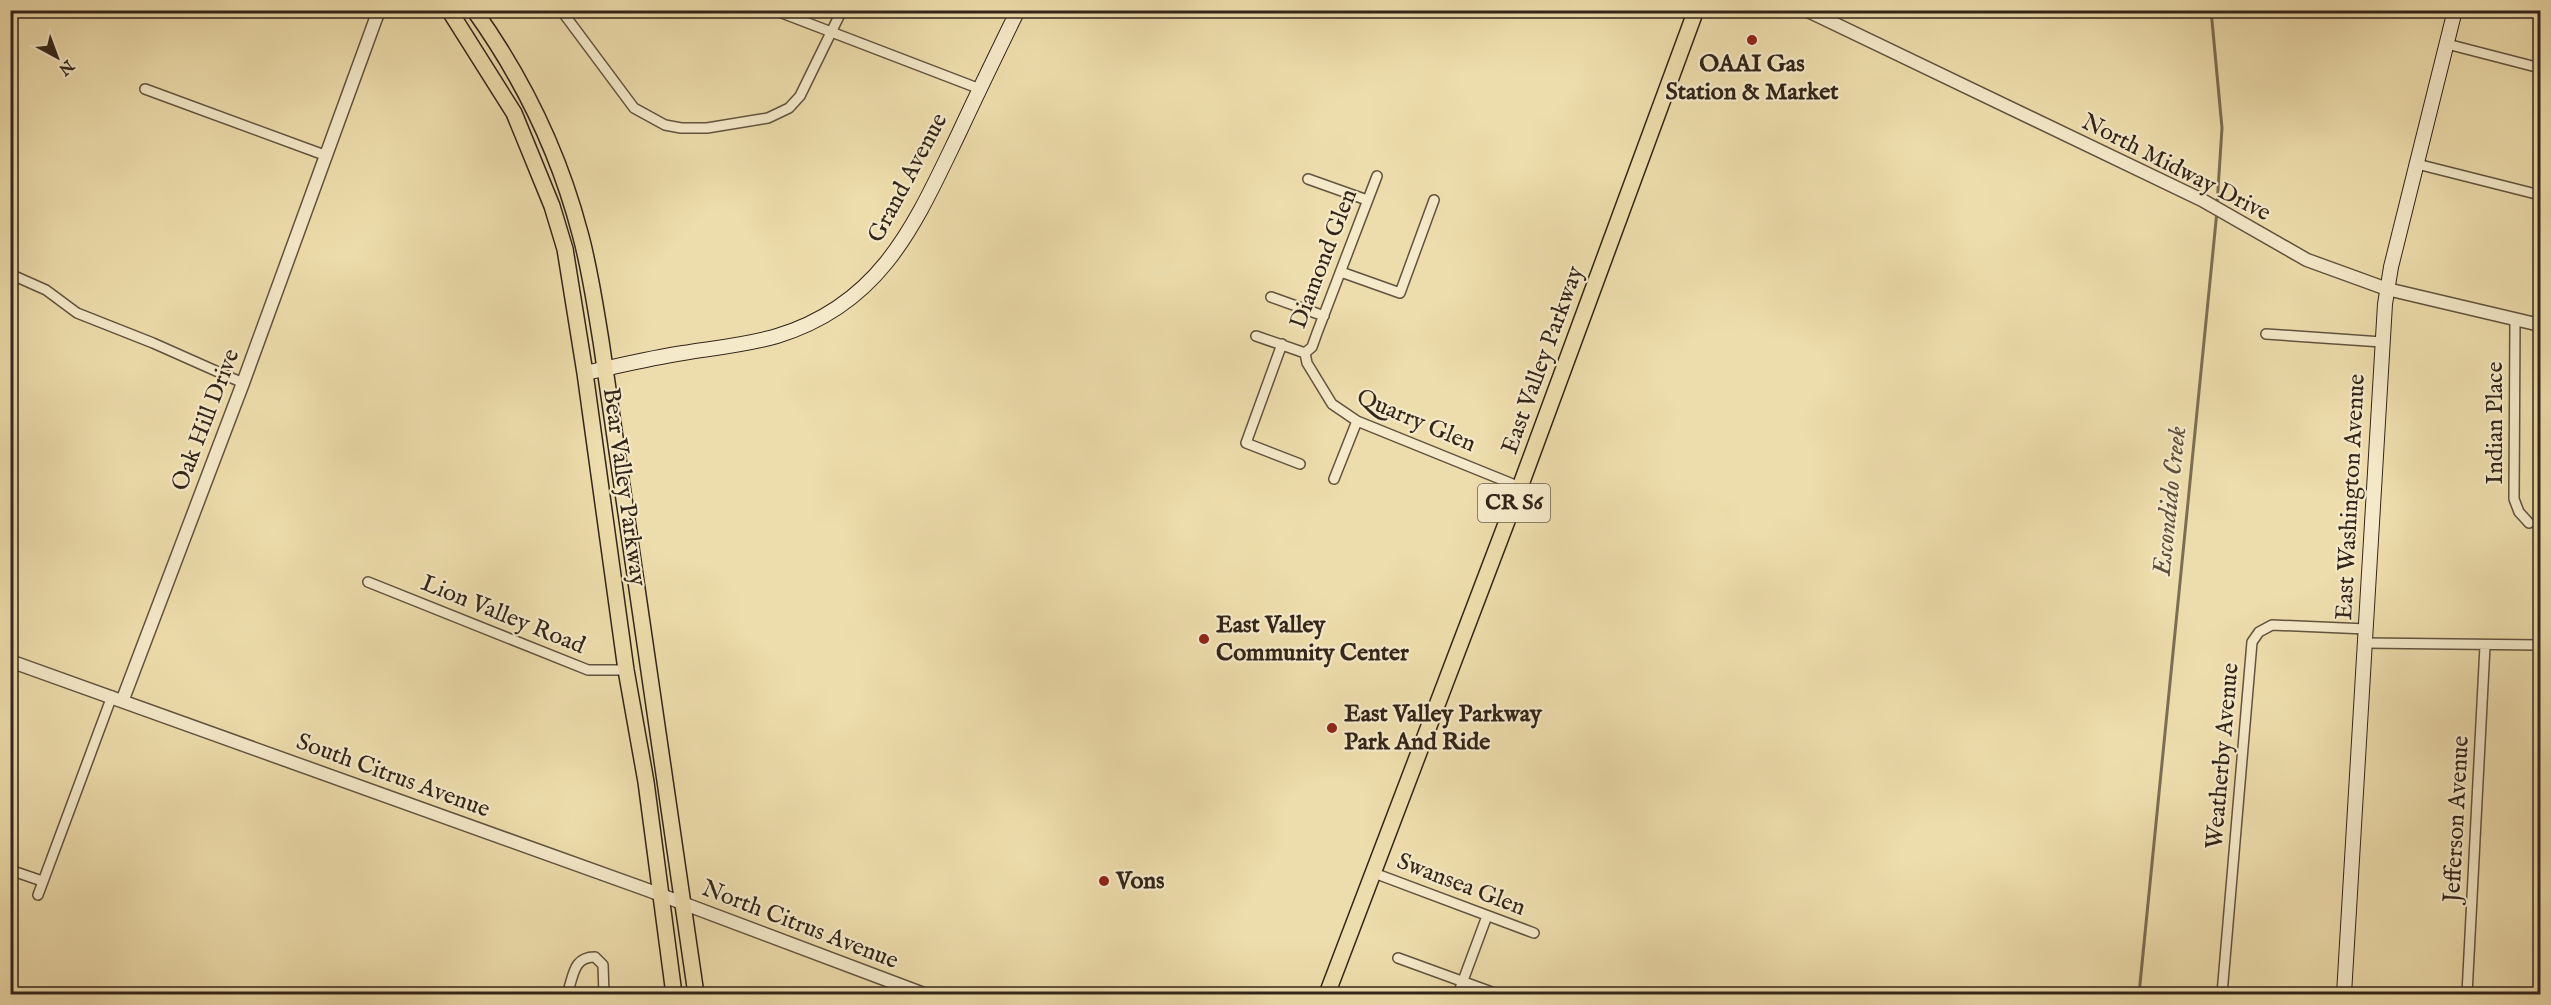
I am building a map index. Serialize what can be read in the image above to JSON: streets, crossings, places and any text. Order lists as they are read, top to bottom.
{
  "streets": {
    "main road": [
      "Grand Avenue",
      "East Valley Parkway",
      "Bear Valley Parkway",
      "East Washington Avenue",
      "CR S6"
    ],
    "street": [
      "North Midway Drive",
      "Diamond Glen",
      "Oak Hill Drive",
      "Quarry Glen",
      "Indian Place",
      "Lion Valley Road",
      "Weatherby Avenue",
      "South Citrus Avenue",
      "Jefferson Avenue",
      "Swansea Glen",
      "North Citrus Avenue"
    ]
  },
  "crossings": [
    ["North Midway Drive", "Indian Place"],
    ["North Midway Drive", "East Washington Avenue"],
    ["Grand Avenue", "Bear Valley Parkway"],
    ["Diamond Glen", "Quarry Glen"],
    ["East Valley Parkway", "Quarry Glen"],
    ["East Valley Parkway", "Swansea Glen"],
    ["Oak Hill Drive", "South Citrus Avenue"],
    ["Bear Valley Parkway", "Lion Valley Road"],
    ["Bear Valley Parkway", "South Citrus Avenue"],
    ["Bear Valley Parkway", "North Citrus Avenue"],
    ["East Washington Avenue", "Weatherby Avenue"],
    ["South Citrus Avenue", "North Citrus Avenue"]
  ],
  "water": ["Escondido Creek"],
  "places": [
    "OAAI Gas Station & Market",
    "East Valley Community Center",
    "East Valley Parkway Park And Ride",
    "Vons"
  ],
  "north": "bottom right"
}
